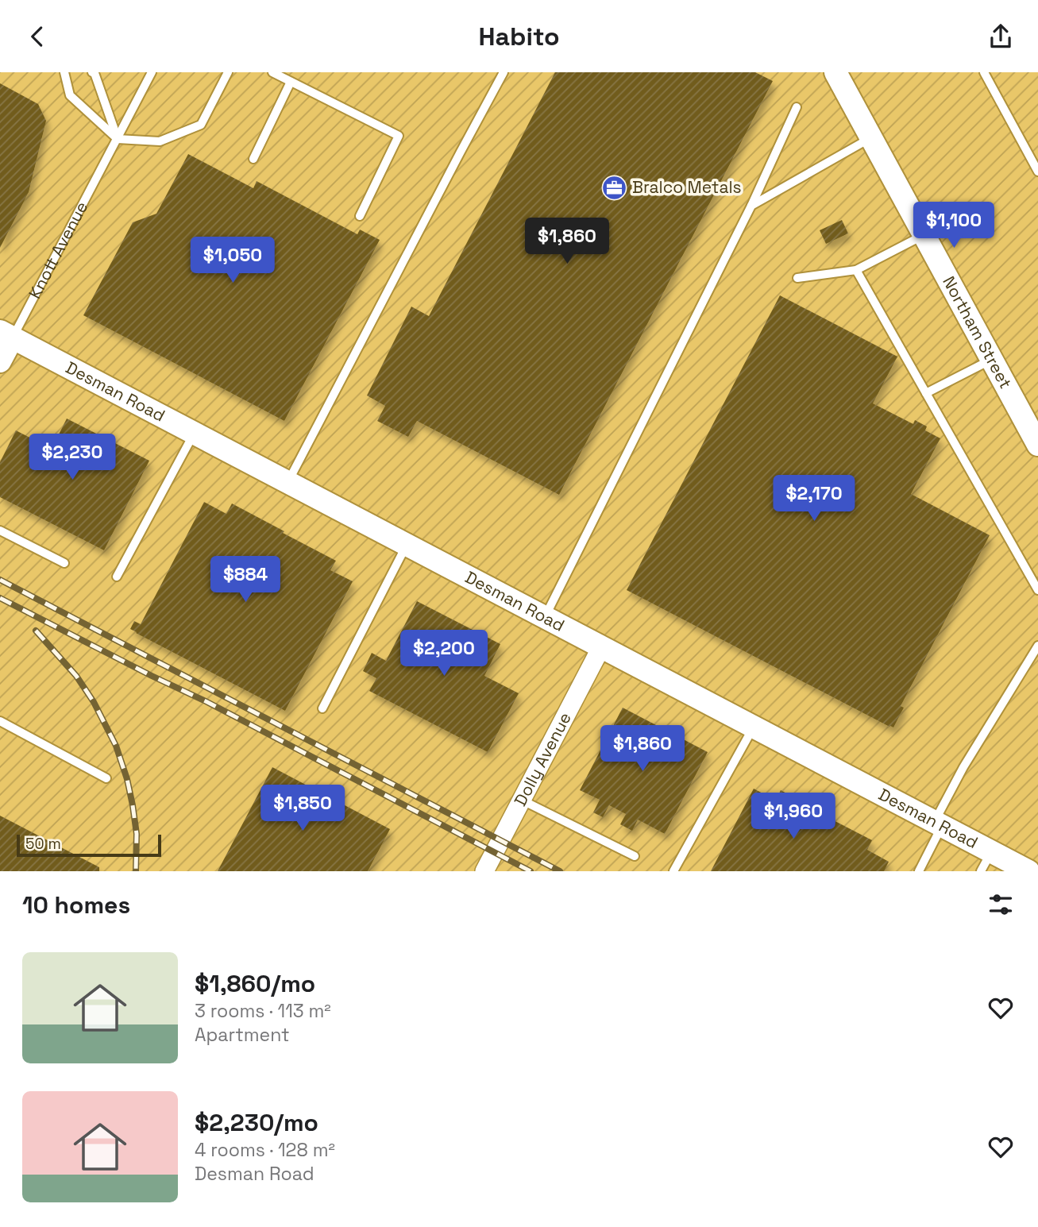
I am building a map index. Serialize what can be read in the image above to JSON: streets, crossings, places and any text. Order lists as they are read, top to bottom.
{
  "streets": {
    "street": [
      "Knott Avenue",
      "Northam Street",
      "Desman Road",
      "Dolly Avenue"
    ]
  },
  "crossings": [
    ["Knott Avenue", "Desman Road"],
    ["Desman Road", "Dolly Avenue"]
  ],
  "places": {
    "office": ["Bralco Metals"]
  },
  "scale_bar": "50 m",
  "page": {
    "header": "Habito",
    "price": [
      "$1,100",
      "$1,860",
      "$1,050",
      "$2,230",
      "$2,170",
      "$884",
      "$2,200",
      "$1,860",
      "$1,850",
      "$1,960"
    ],
    "scale": "50 m",
    "heading": "10 homes",
    "list": [
      {
        "name": "$1,860/mo",
        "note": "3 rooms · 113 m² · Apartment"
      },
      {
        "name": "$2,230/mo",
        "note": "4 rooms · 128 m² · Desman Road"
      }
    ]
  }
}
